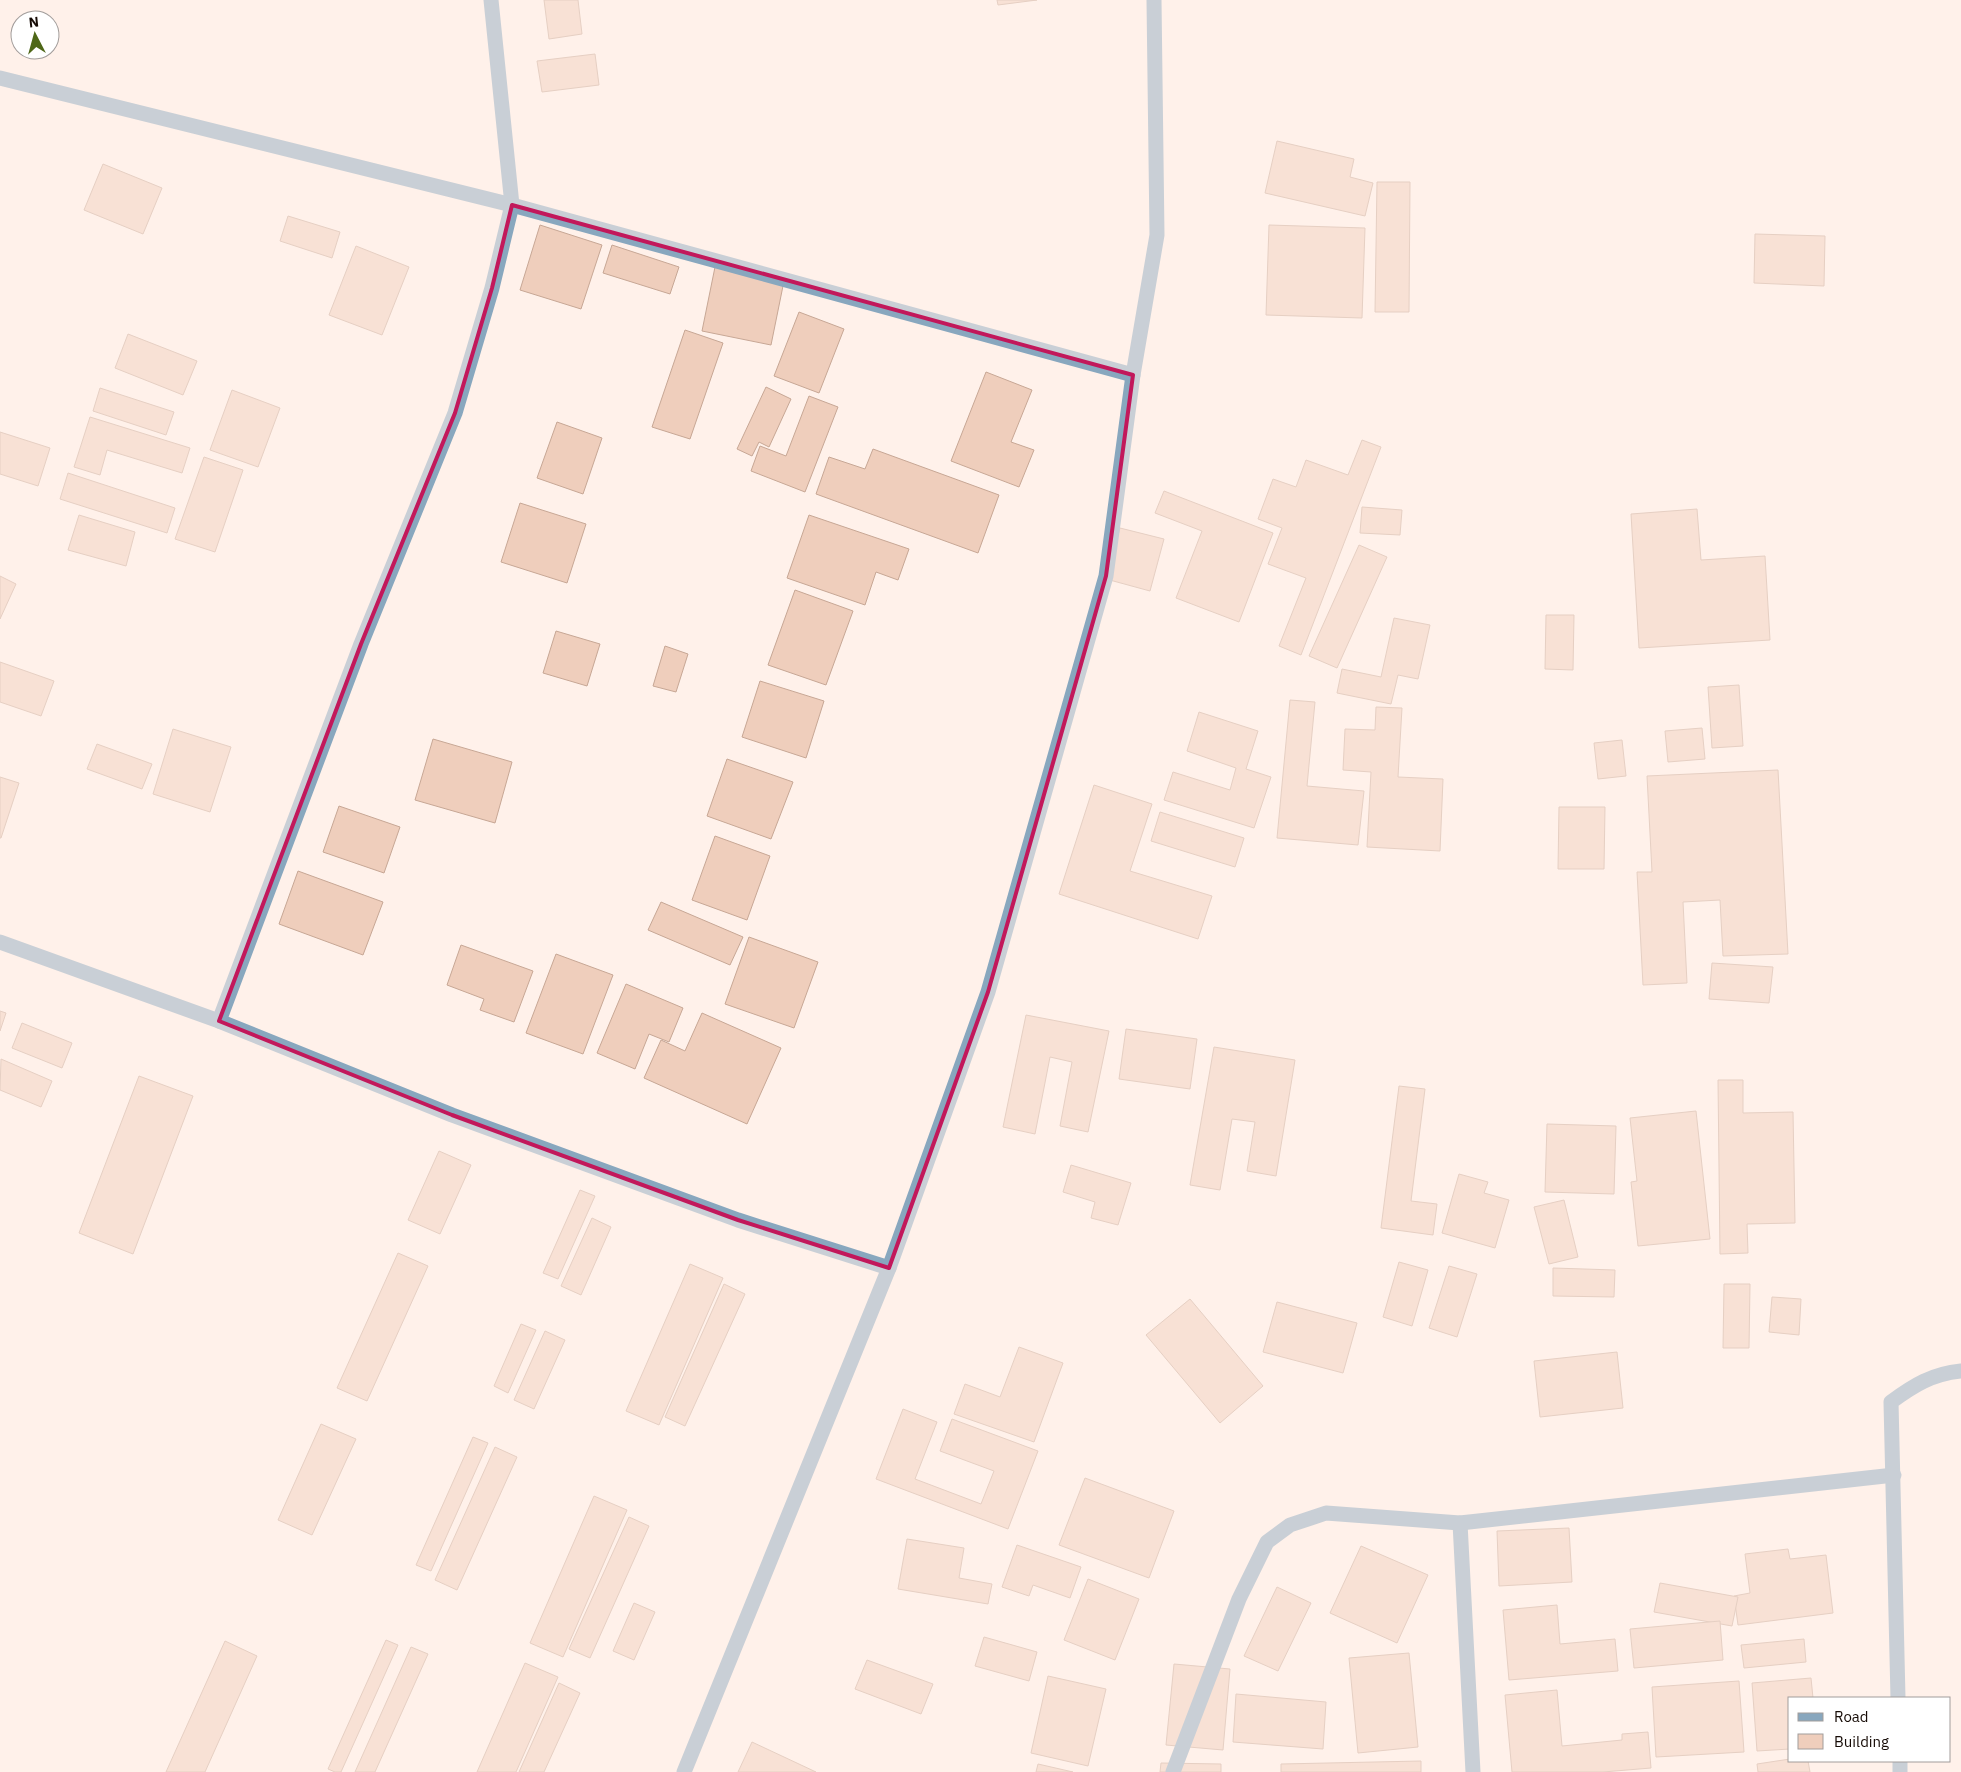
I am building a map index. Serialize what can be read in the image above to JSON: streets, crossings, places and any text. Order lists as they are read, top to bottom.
{
  "legend": ["Road", "Building"],
  "north": "top"
}
